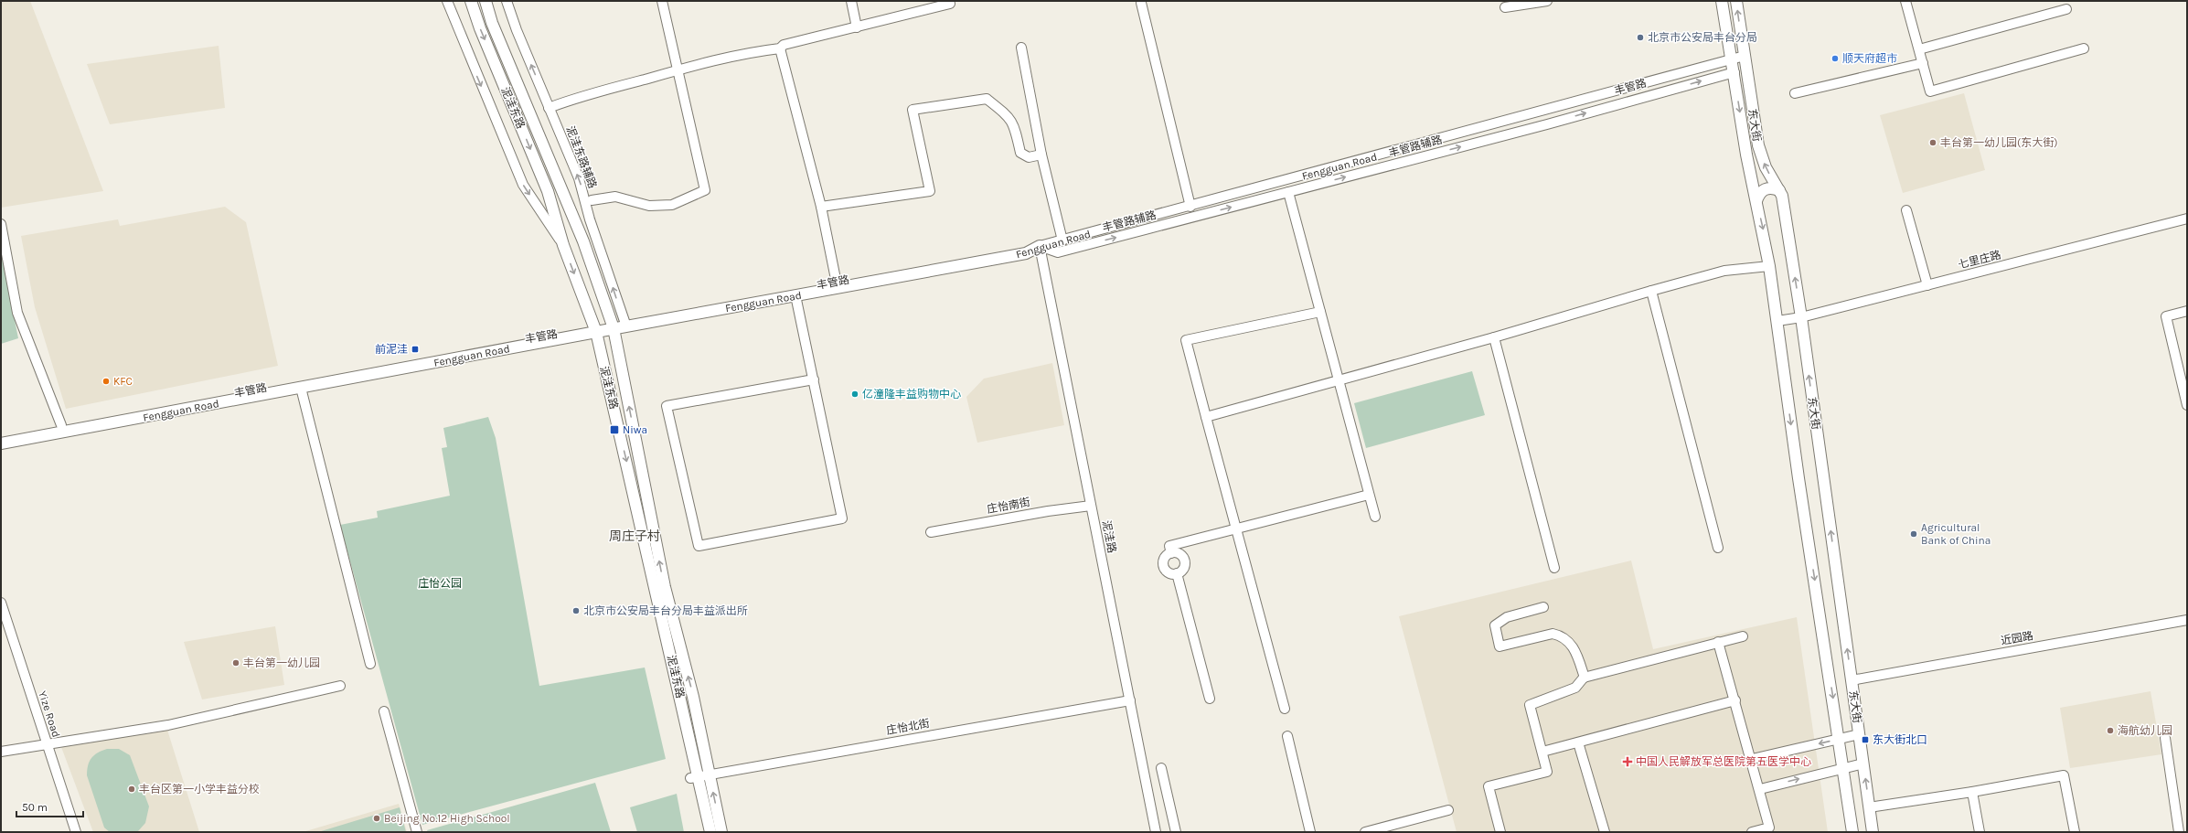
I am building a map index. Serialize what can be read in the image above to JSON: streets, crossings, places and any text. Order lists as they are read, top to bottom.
{
  "streets": {
    "main road": [
      "丰管路",
      "泥洼东路",
      "东大街",
      "Fengguan Road"
    ],
    "street": [
      "丰管路辅路",
      "泥洼东路辅路",
      "七里庄路",
      "庄怡南街",
      "泥洼路",
      "近园路",
      "Yize Road",
      "庄怡北街"
    ]
  },
  "crossings": [
    ["丰管路", "泥洼东路"],
    ["丰管路", "东大街"],
    ["丰管路", "丰管路辅路"],
    ["丰管路", "泥洼东路辅路"],
    ["丰管路", "Fengguan Road"],
    ["丰管路", "泥洼路"],
    ["泥洼东路", "Fengguan Road"],
    ["泥洼东路", "庄怡北街"],
    ["东大街", "丰管路辅路"],
    ["东大街", "七里庄路"],
    ["东大街", "近园路"],
    ["丰管路辅路", "Fengguan Road"],
    ["丰管路辅路", "泥洼路"],
    ["泥洼东路辅路", "Fengguan Road"],
    ["Fengguan Road", "泥洼路"],
    ["庄怡南街", "泥洼路"],
    ["泥洼路", "庄怡北街"]
  ],
  "one_way": ["丰管路辅路"],
  "districts": ["周庄子村"],
  "parks": ["庄怡公园"],
  "places": {
    "other": [
      "北京市公安局丰台分局",
      "顺天府超市",
      "丰台第一幼儿园(东大街)",
      "KFC",
      "亿潼隆丰益购物中心",
      "Agricultural Bank of China",
      "北京市公安局丰台分局丰益派出所",
      "丰台第一幼儿园",
      "海航幼儿园",
      "丰台区第一小学丰益分校",
      "Beijing No.12 High School"
    ],
    "transit": ["前泥洼", "Niwa", "东大街北口"],
    "health": ["中国人民解放军总医院第五医学中心"]
  },
  "scale_bar": "50 m"
}
